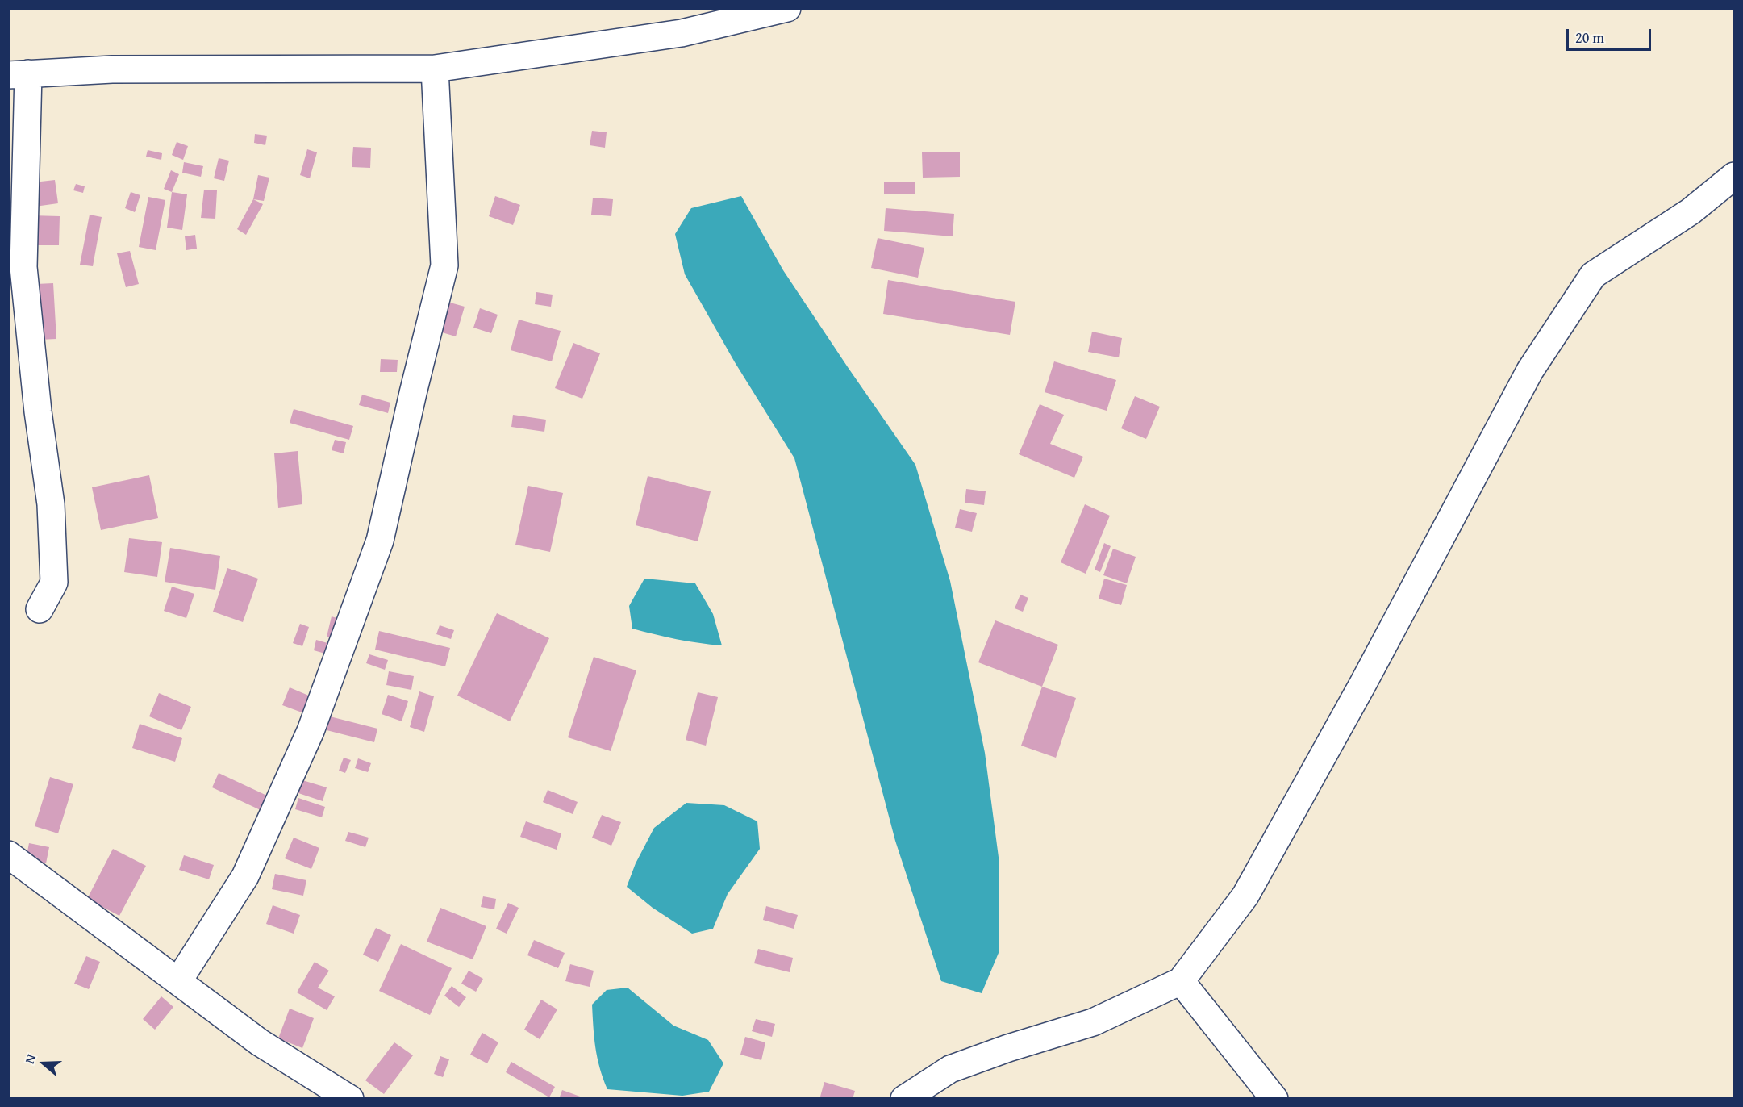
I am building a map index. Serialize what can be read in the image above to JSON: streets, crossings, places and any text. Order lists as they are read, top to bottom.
{
  "scale_bar": "20 m",
  "north": "left"
}
